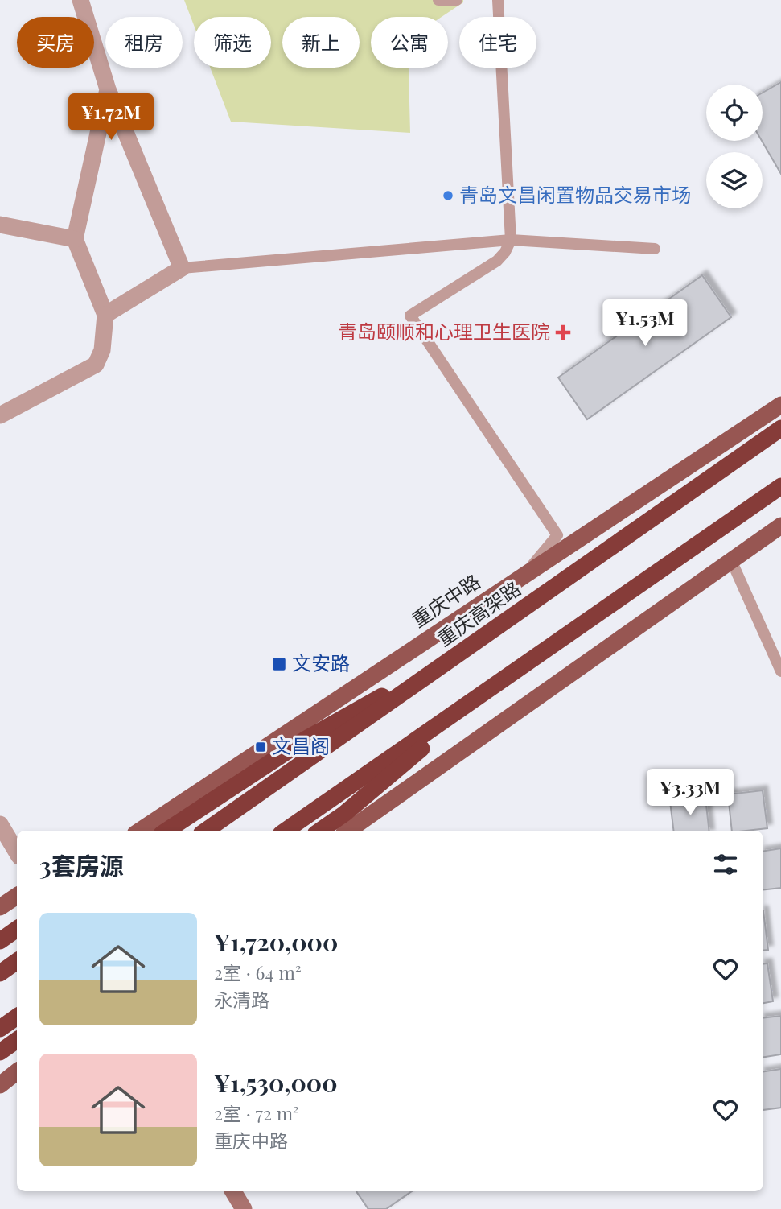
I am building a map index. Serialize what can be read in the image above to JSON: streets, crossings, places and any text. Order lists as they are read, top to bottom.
{
  "streets": {
    "highway": ["重庆高架路"],
    "main road": ["重庆中路"]
  },
  "places": {
    "other": ["青岛文昌闲置物品交易市场"],
    "health": ["青岛颐顺和心理卫生医院"],
    "transit": ["文安路", "文昌阁"]
  },
  "page": {
    "chip": [
      "买房",
      "租房",
      "筛选",
      "新上",
      "公寓",
      "住宅"
    ],
    "price": ["¥1.72M", "¥1.53M", "¥3.33M"],
    "heading": "3套房源",
    "list": [
      {
        "name": "¥1,720,000",
        "note": "2室 · 64 m² · 永清路"
      },
      {
        "name": "¥1,530,000",
        "note": "2室 · 72 m² · 重庆中路"
      }
    ]
  }
}
